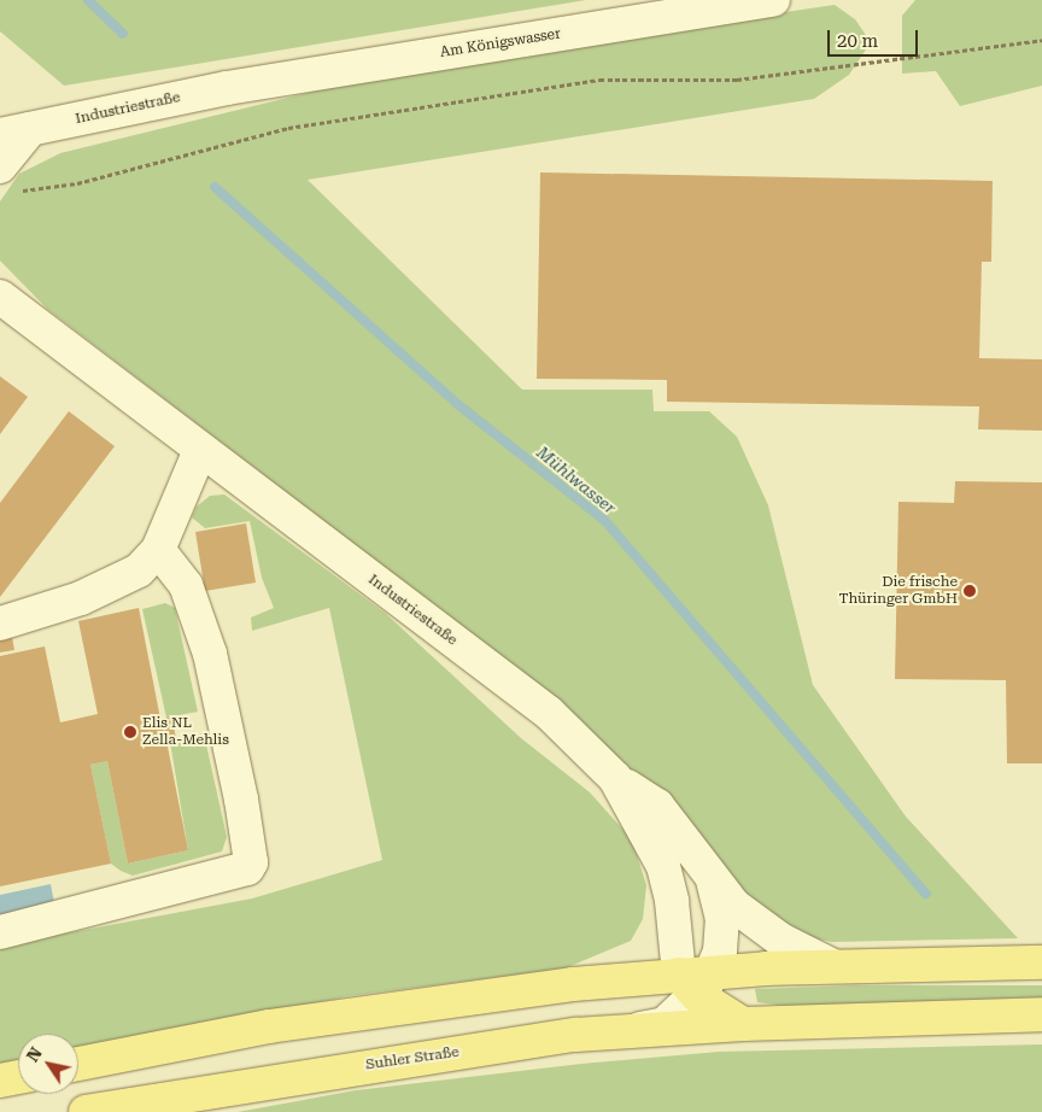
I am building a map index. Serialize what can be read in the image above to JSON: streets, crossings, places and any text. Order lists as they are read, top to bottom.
{
  "streets": {
    "main road": ["Suhler Straße"],
    "street": ["Am Königswasser", "Industriestraße"]
  },
  "crossings": [
    ["Am Königswasser", "Industriestraße"]
  ],
  "water": ["Mühlwasser"],
  "places": ["Die frische Thüringer GmbH", "Elis NL Zella-Mehlis"],
  "scale_bar": "20 m",
  "north": "top left"
}
